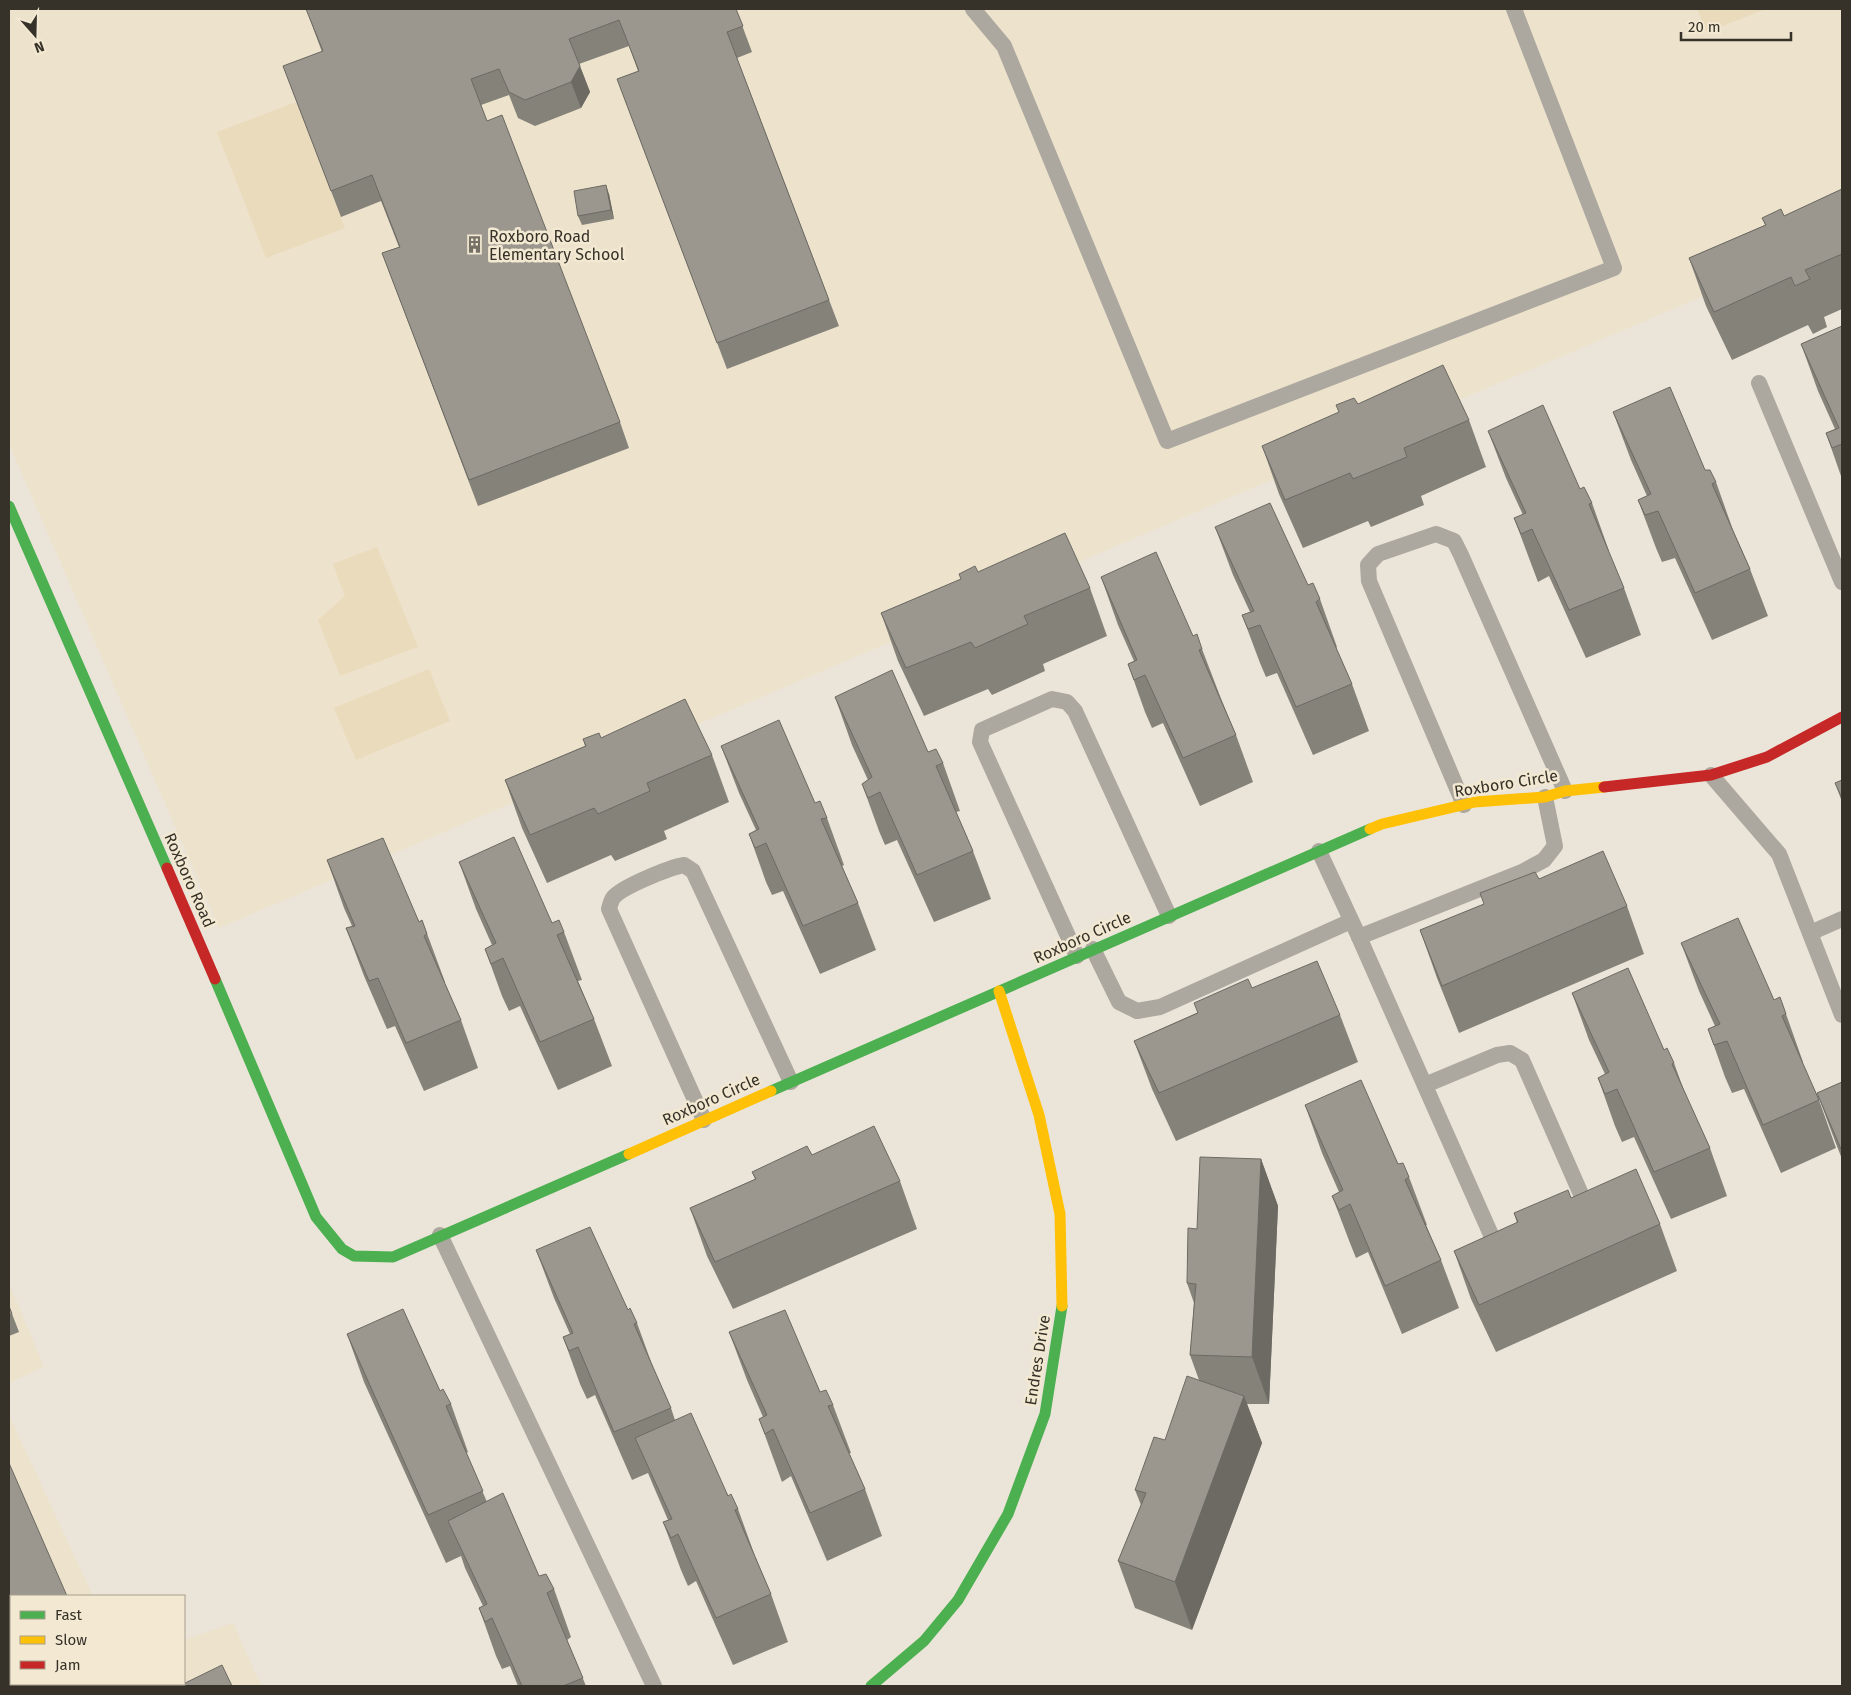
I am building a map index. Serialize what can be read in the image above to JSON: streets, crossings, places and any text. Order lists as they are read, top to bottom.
{
  "streets": {
    "street": ["Roxboro Circle", "Roxboro Road", "Endres Drive"]
  },
  "crossings": [
    ["Roxboro Circle", "Roxboro Road"],
    ["Roxboro Circle", "Endres Drive"]
  ],
  "places": {
    "building": ["Roxboro Road Elementary School"]
  },
  "legend": ["Fast", "Slow", "Jam"],
  "scale_bar": "20 m",
  "north": "bottom"
}
